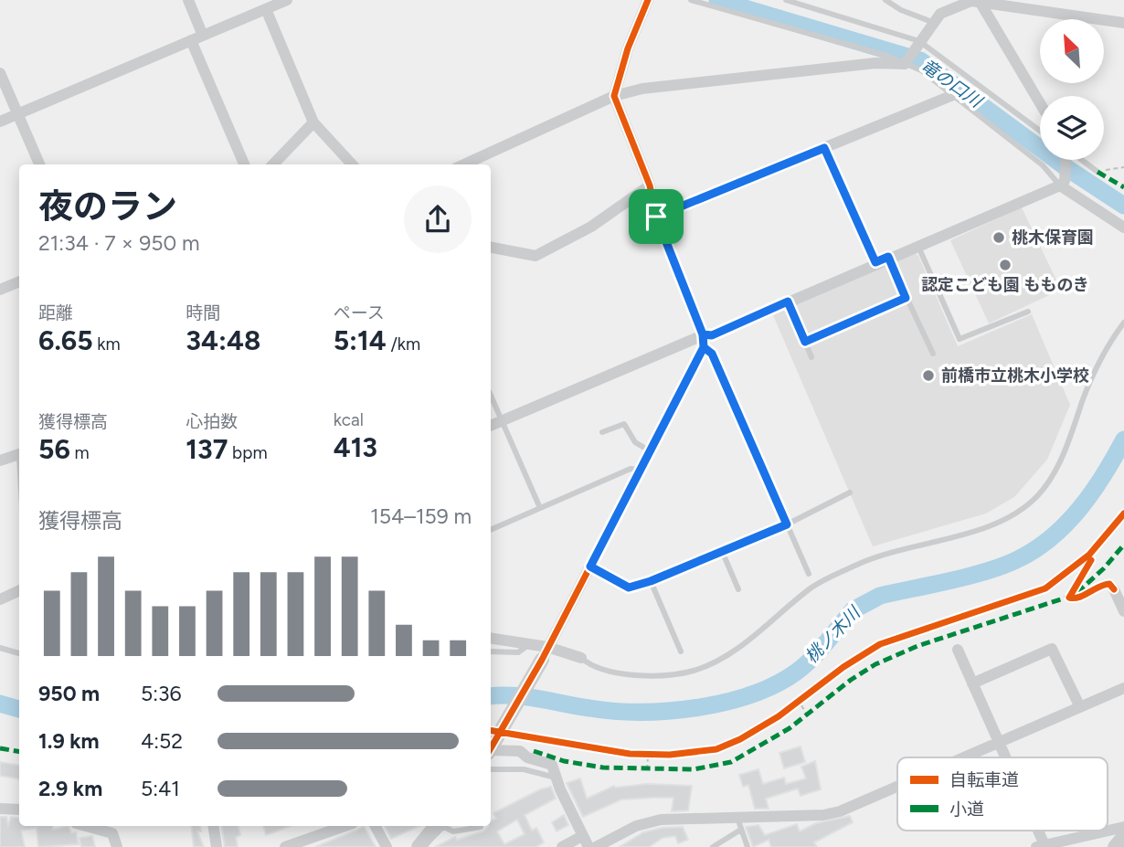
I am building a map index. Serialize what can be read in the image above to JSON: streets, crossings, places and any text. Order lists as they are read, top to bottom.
{
  "water": ["竜の口川", "桃ノ木川"],
  "places": ["桃木保育園", "認定こども園 もものき", "前橋市立桃木小学校"],
  "legend": ["自転車道", "小道"],
  "north": "top left",
  "page": {
    "heading": ["夜のラン", "21:34 · 7 × 950 m"],
    "stats": [
      ["距離", "6.65 km"],
      ["時間", "34:48"],
      ["ペース", "5:14 /km"],
      ["獲得標高", "56 m"],
      ["心拍数", "137 bpm"],
      ["kcal", "413"]
    ],
    "chart": ["獲得標高", "154–159 m"],
    "list": [
      {
        "name": "950 m",
        "note": "5:36"
      },
      {
        "name": "1.9 km",
        "note": "4:52"
      },
      {
        "name": "2.9 km",
        "note": "5:41"
      }
    ]
  }
}
